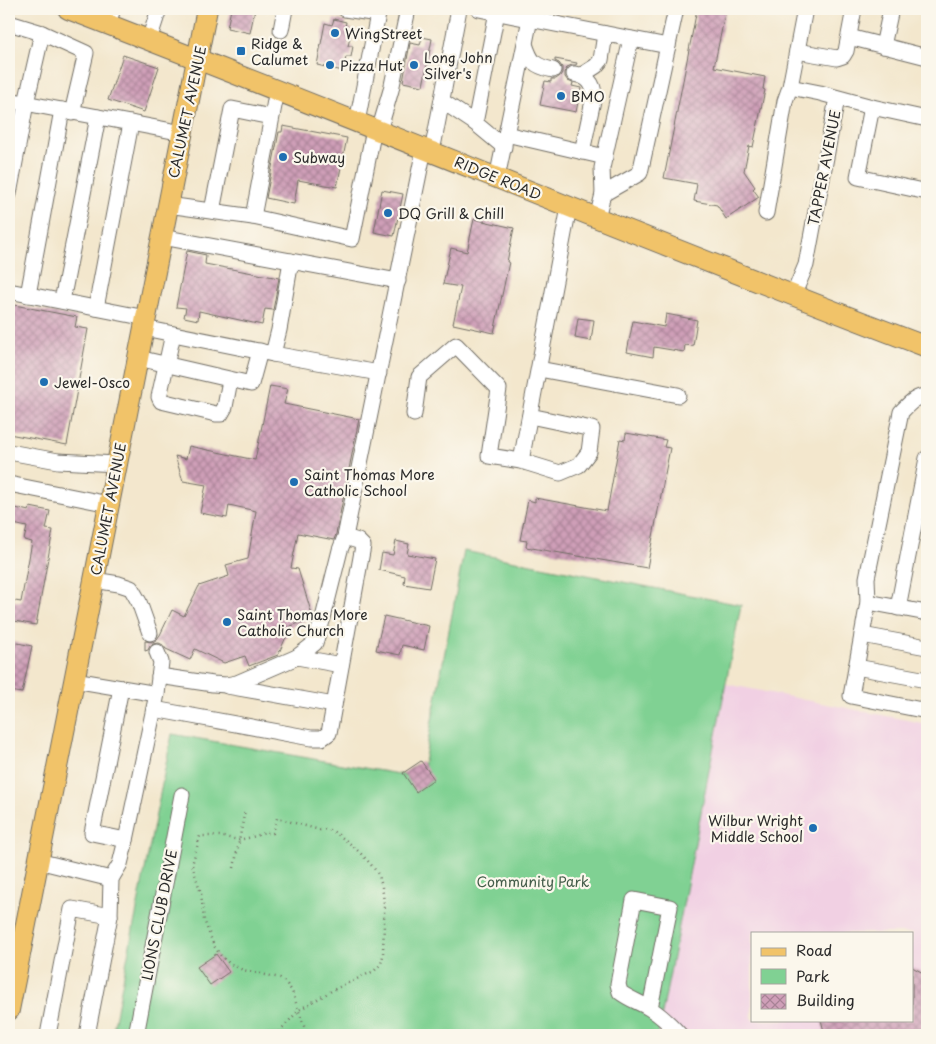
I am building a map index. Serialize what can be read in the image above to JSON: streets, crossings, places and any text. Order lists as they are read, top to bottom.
{
  "streets": {
    "main road": ["CALUMET AVENUE", "RIDGE ROAD"],
    "street": ["TAPPER AVENUE", "LIONS CLUB DRIVE"]
  },
  "crossings": [
    ["CALUMET AVENUE", "RIDGE ROAD"],
    ["TAPPER AVENUE", "RIDGE ROAD"]
  ],
  "parks": ["Community Park"],
  "places": {
    "other": [
      "WingStreet",
      "Pizza Hut",
      "Long John Silver's",
      "BMO",
      "Subway",
      "DQ Grill & Chill",
      "Jewel-Osco",
      "Saint Thomas More Catholic School",
      "Saint Thomas More Catholic Church",
      "Wilbur Wright Middle School"
    ],
    "transit": ["Ridge & Calumet"]
  },
  "legend": ["Road", "Park", "Building"]
}
